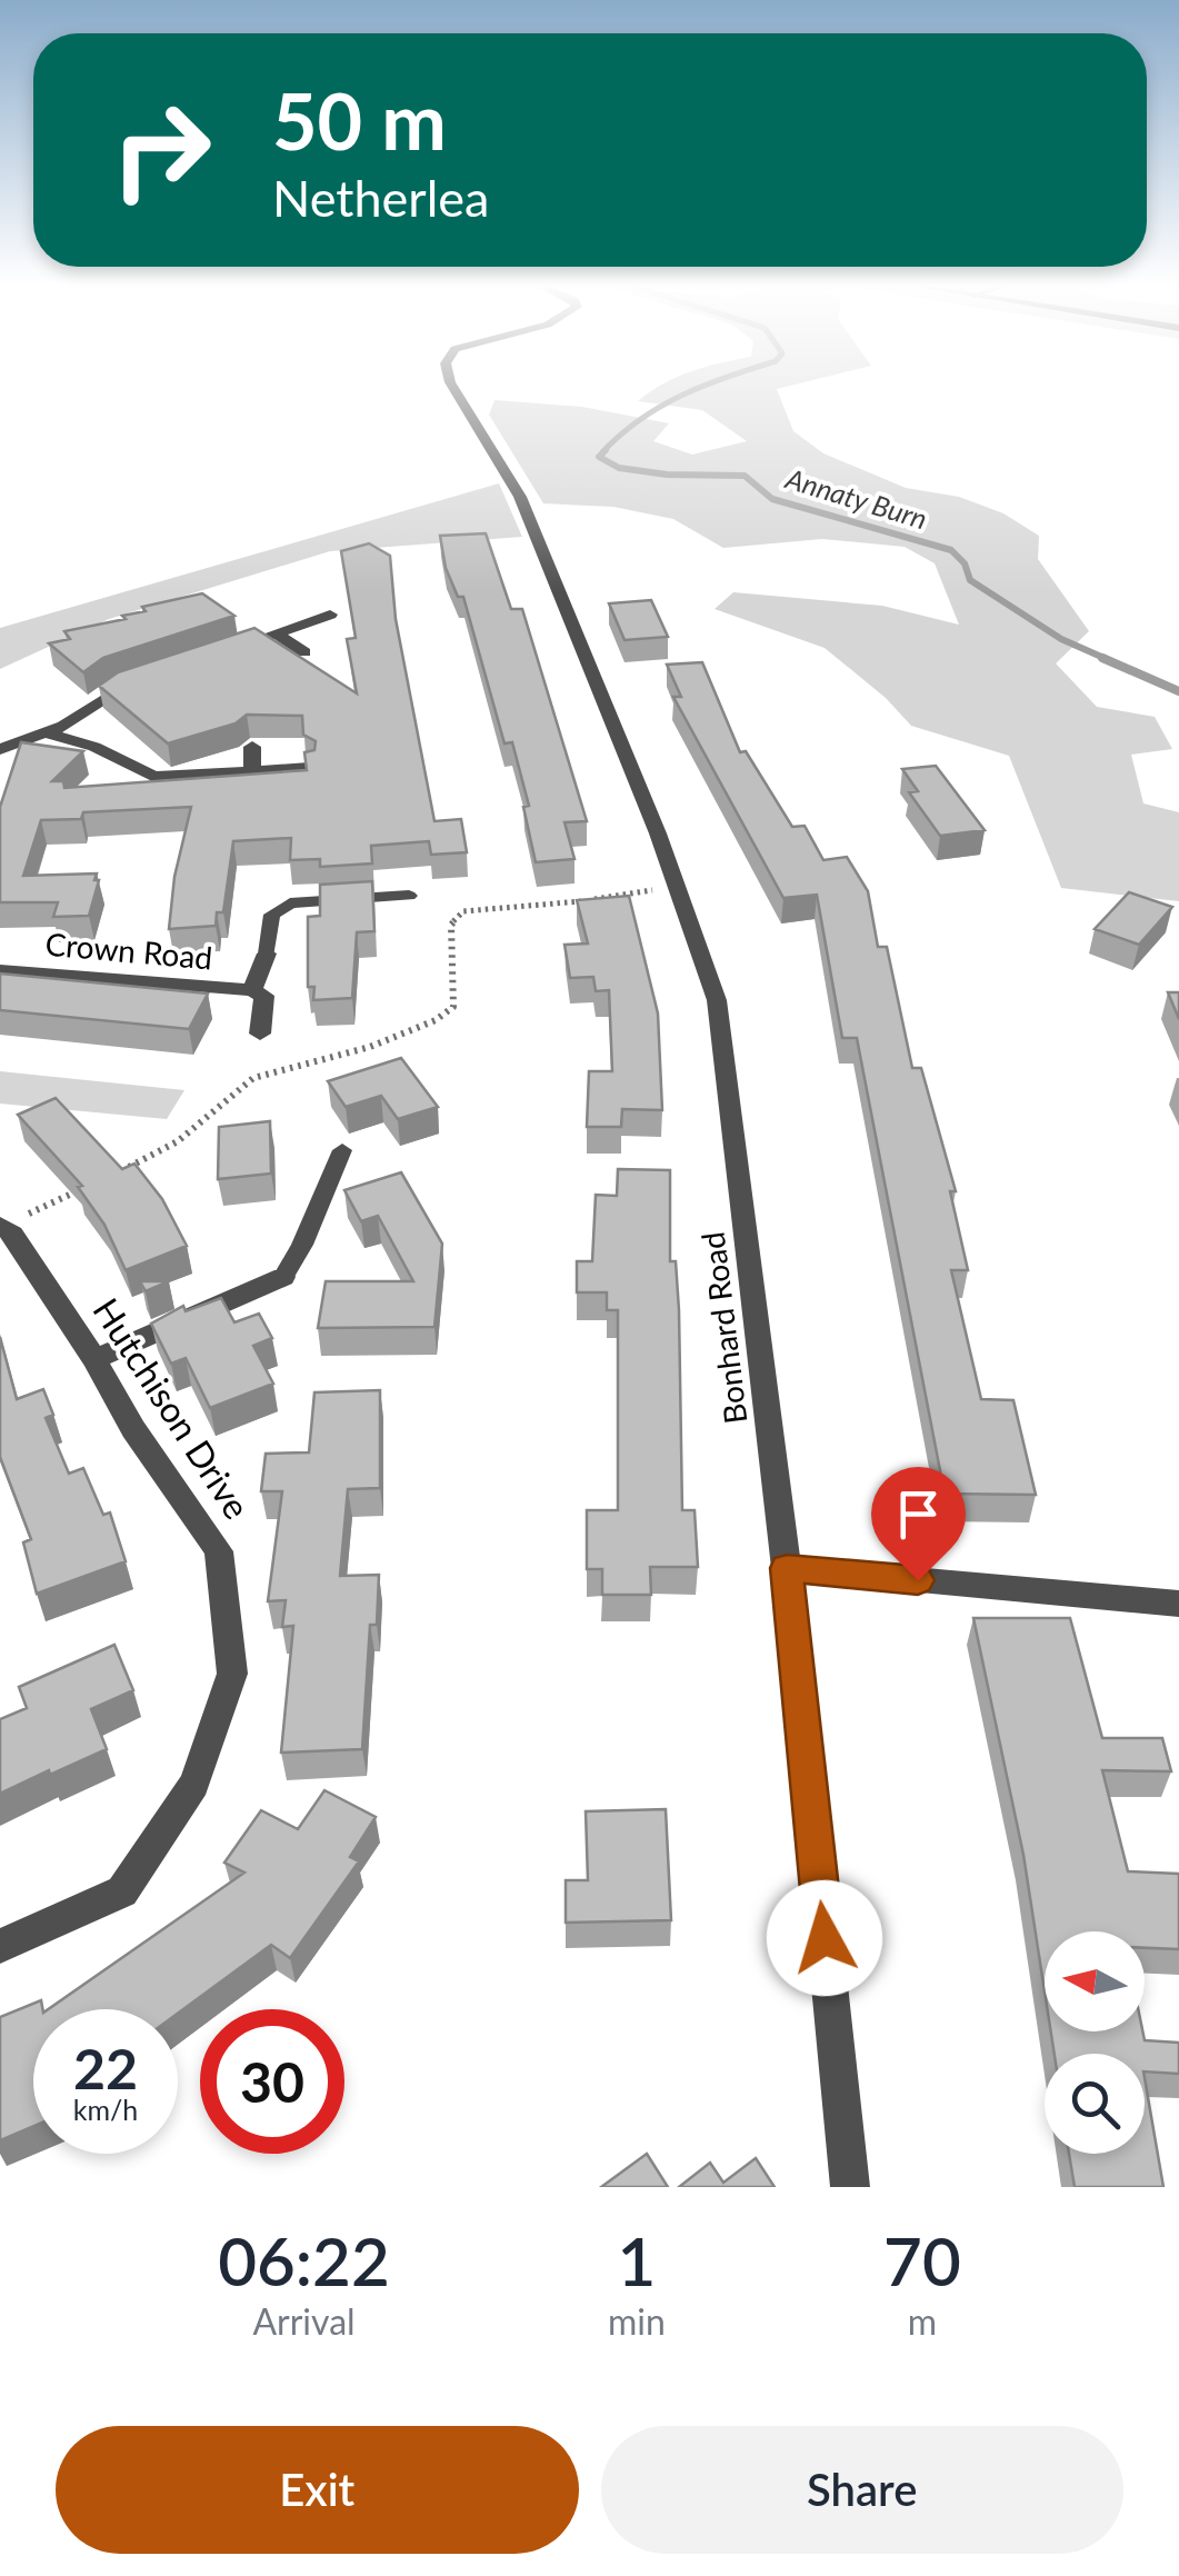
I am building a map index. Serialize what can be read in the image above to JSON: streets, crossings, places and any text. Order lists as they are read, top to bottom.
{
  "streets": {
    "street": ["Crown Road", "Bonhard Road", "Hutchison Drive"]
  },
  "water": ["Annaty Burn"],
  "north": "left",
  "page": {
    "turn": ["50 m", "Netherlea"],
    "speed": "22 km/h",
    "limit": "30",
    "eta": [
      "06:22",
      "Arrival",
      "1",
      "min",
      "70",
      "m"
    ],
    "buttons": ["Exit", "Share"]
  }
}
